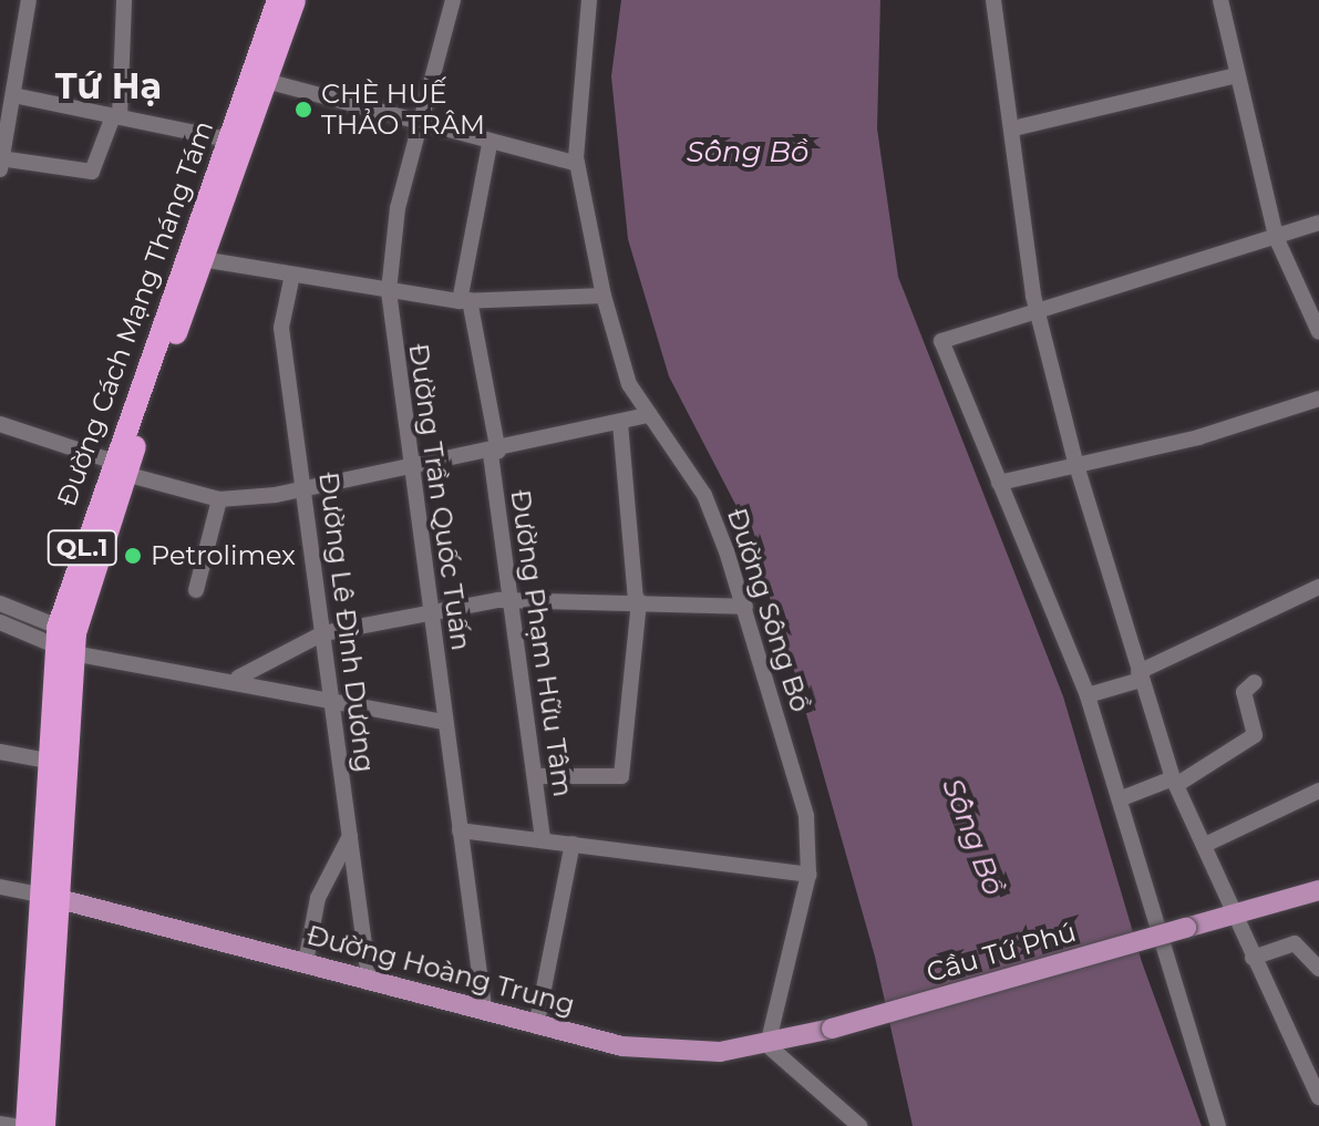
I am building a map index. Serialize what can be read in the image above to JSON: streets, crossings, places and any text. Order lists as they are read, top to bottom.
{
  "streets": {
    "highway": ["Đường Cách Mạng Tháng Tám", "QL.1"],
    "main road": ["Cầu Tứ Phú", "Đường Hoàng Trung"],
    "street": [
      "Đường Trần Quốc Tuấn",
      "Đường Sông Bồ",
      "Đường Lê Đình Dương",
      "Đường Phạm Hữu Tâm"
    ]
  },
  "crossings": [
    ["Đường Cách Mạng Tháng Tám", "Đường Hoàng Trung"],
    ["Đường Trần Quốc Tuấn", "Đường Hoàng Trung"],
    ["Đường Sông Bồ", "Đường Hoàng Trung"],
    ["Đường Lê Đình Dương", "Đường Hoàng Trung"],
    ["Cầu Tứ Phú", "Đường Hoàng Trung"]
  ],
  "districts": ["Tứ Hạ"],
  "water": ["Sông Bồ"],
  "places": ["CHÈ HUẾ THẢO TRÂM", "Petrolimex"]
}
